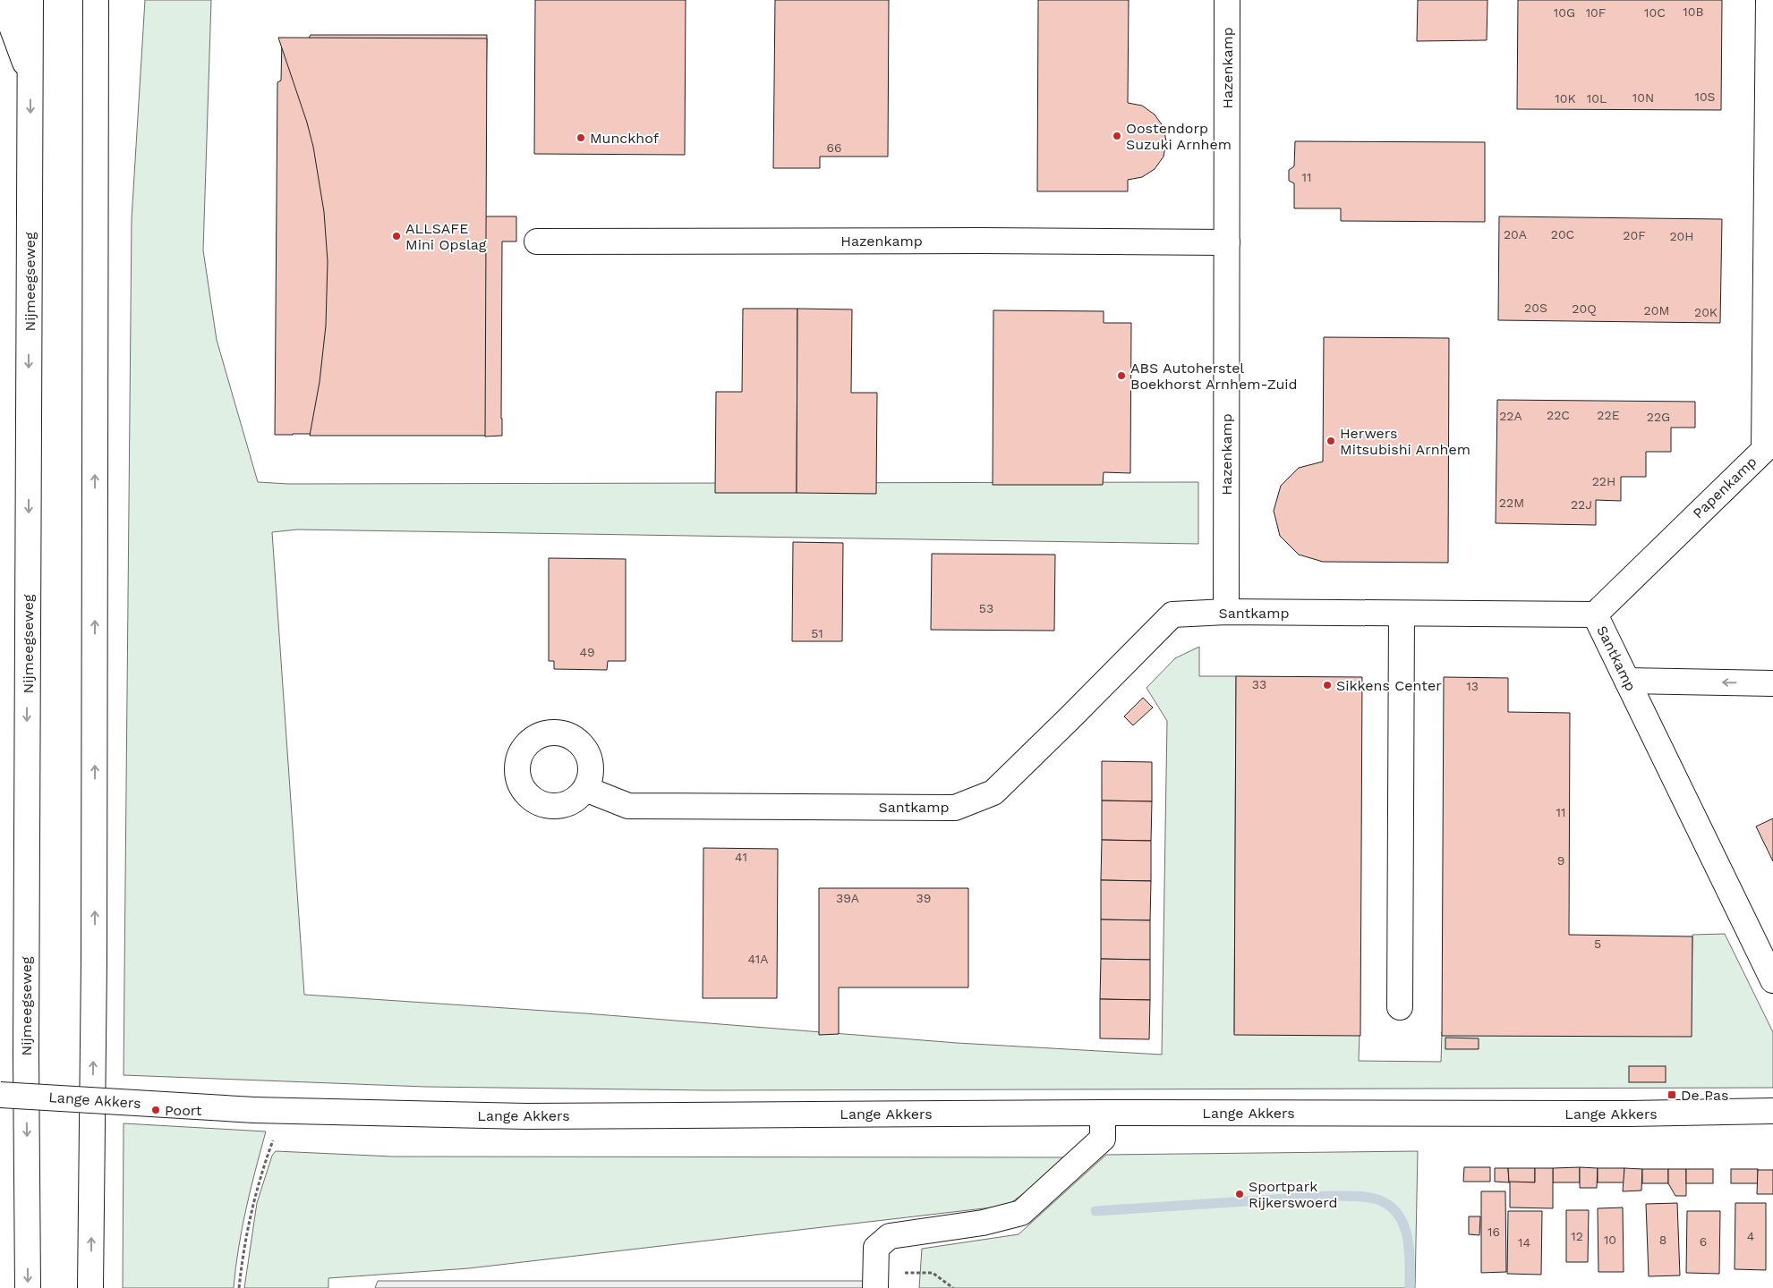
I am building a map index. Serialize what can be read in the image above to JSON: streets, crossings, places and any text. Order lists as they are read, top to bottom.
{
  "streets": {
    "main road": [
      "Hazenkamp",
      "Nijmeegseweg",
      "Papenkamp",
      "Santkamp",
      "Lange Akkers"
    ]
  },
  "crossings": [
    ["Hazenkamp", "Santkamp"],
    ["Papenkamp", "Santkamp"]
  ],
  "places": {
    "other": [
      "Oostendorp Suzuki Arnhem",
      "Munckhof",
      "ALLSAFE Mini Opslag",
      "ABS Autoherstel Boekhorst Arnhem-Zuid",
      "Herwers Mitsubishi Arnhem",
      "Sikkens Center",
      "Poort",
      "Sportpark Rijkerswoerd"
    ],
    "transit": ["De Pas"]
  },
  "house_numbers": [
    "10B",
    "10G",
    "10F",
    "10C",
    "10S",
    "10N",
    "10K",
    "10L",
    "66",
    "11",
    "20A",
    "20C",
    "20F",
    "20H",
    "20S",
    "20Q",
    "20M",
    "20K",
    "22C",
    "22E",
    "22A",
    "22G",
    "22H",
    "22M",
    "22J",
    "53",
    "51",
    "49",
    "33",
    "13",
    "11",
    "41",
    "9",
    "39A",
    "39",
    "5",
    "41A",
    "16",
    "12",
    "4",
    "10",
    "8",
    "6",
    "14"
  ]
}
